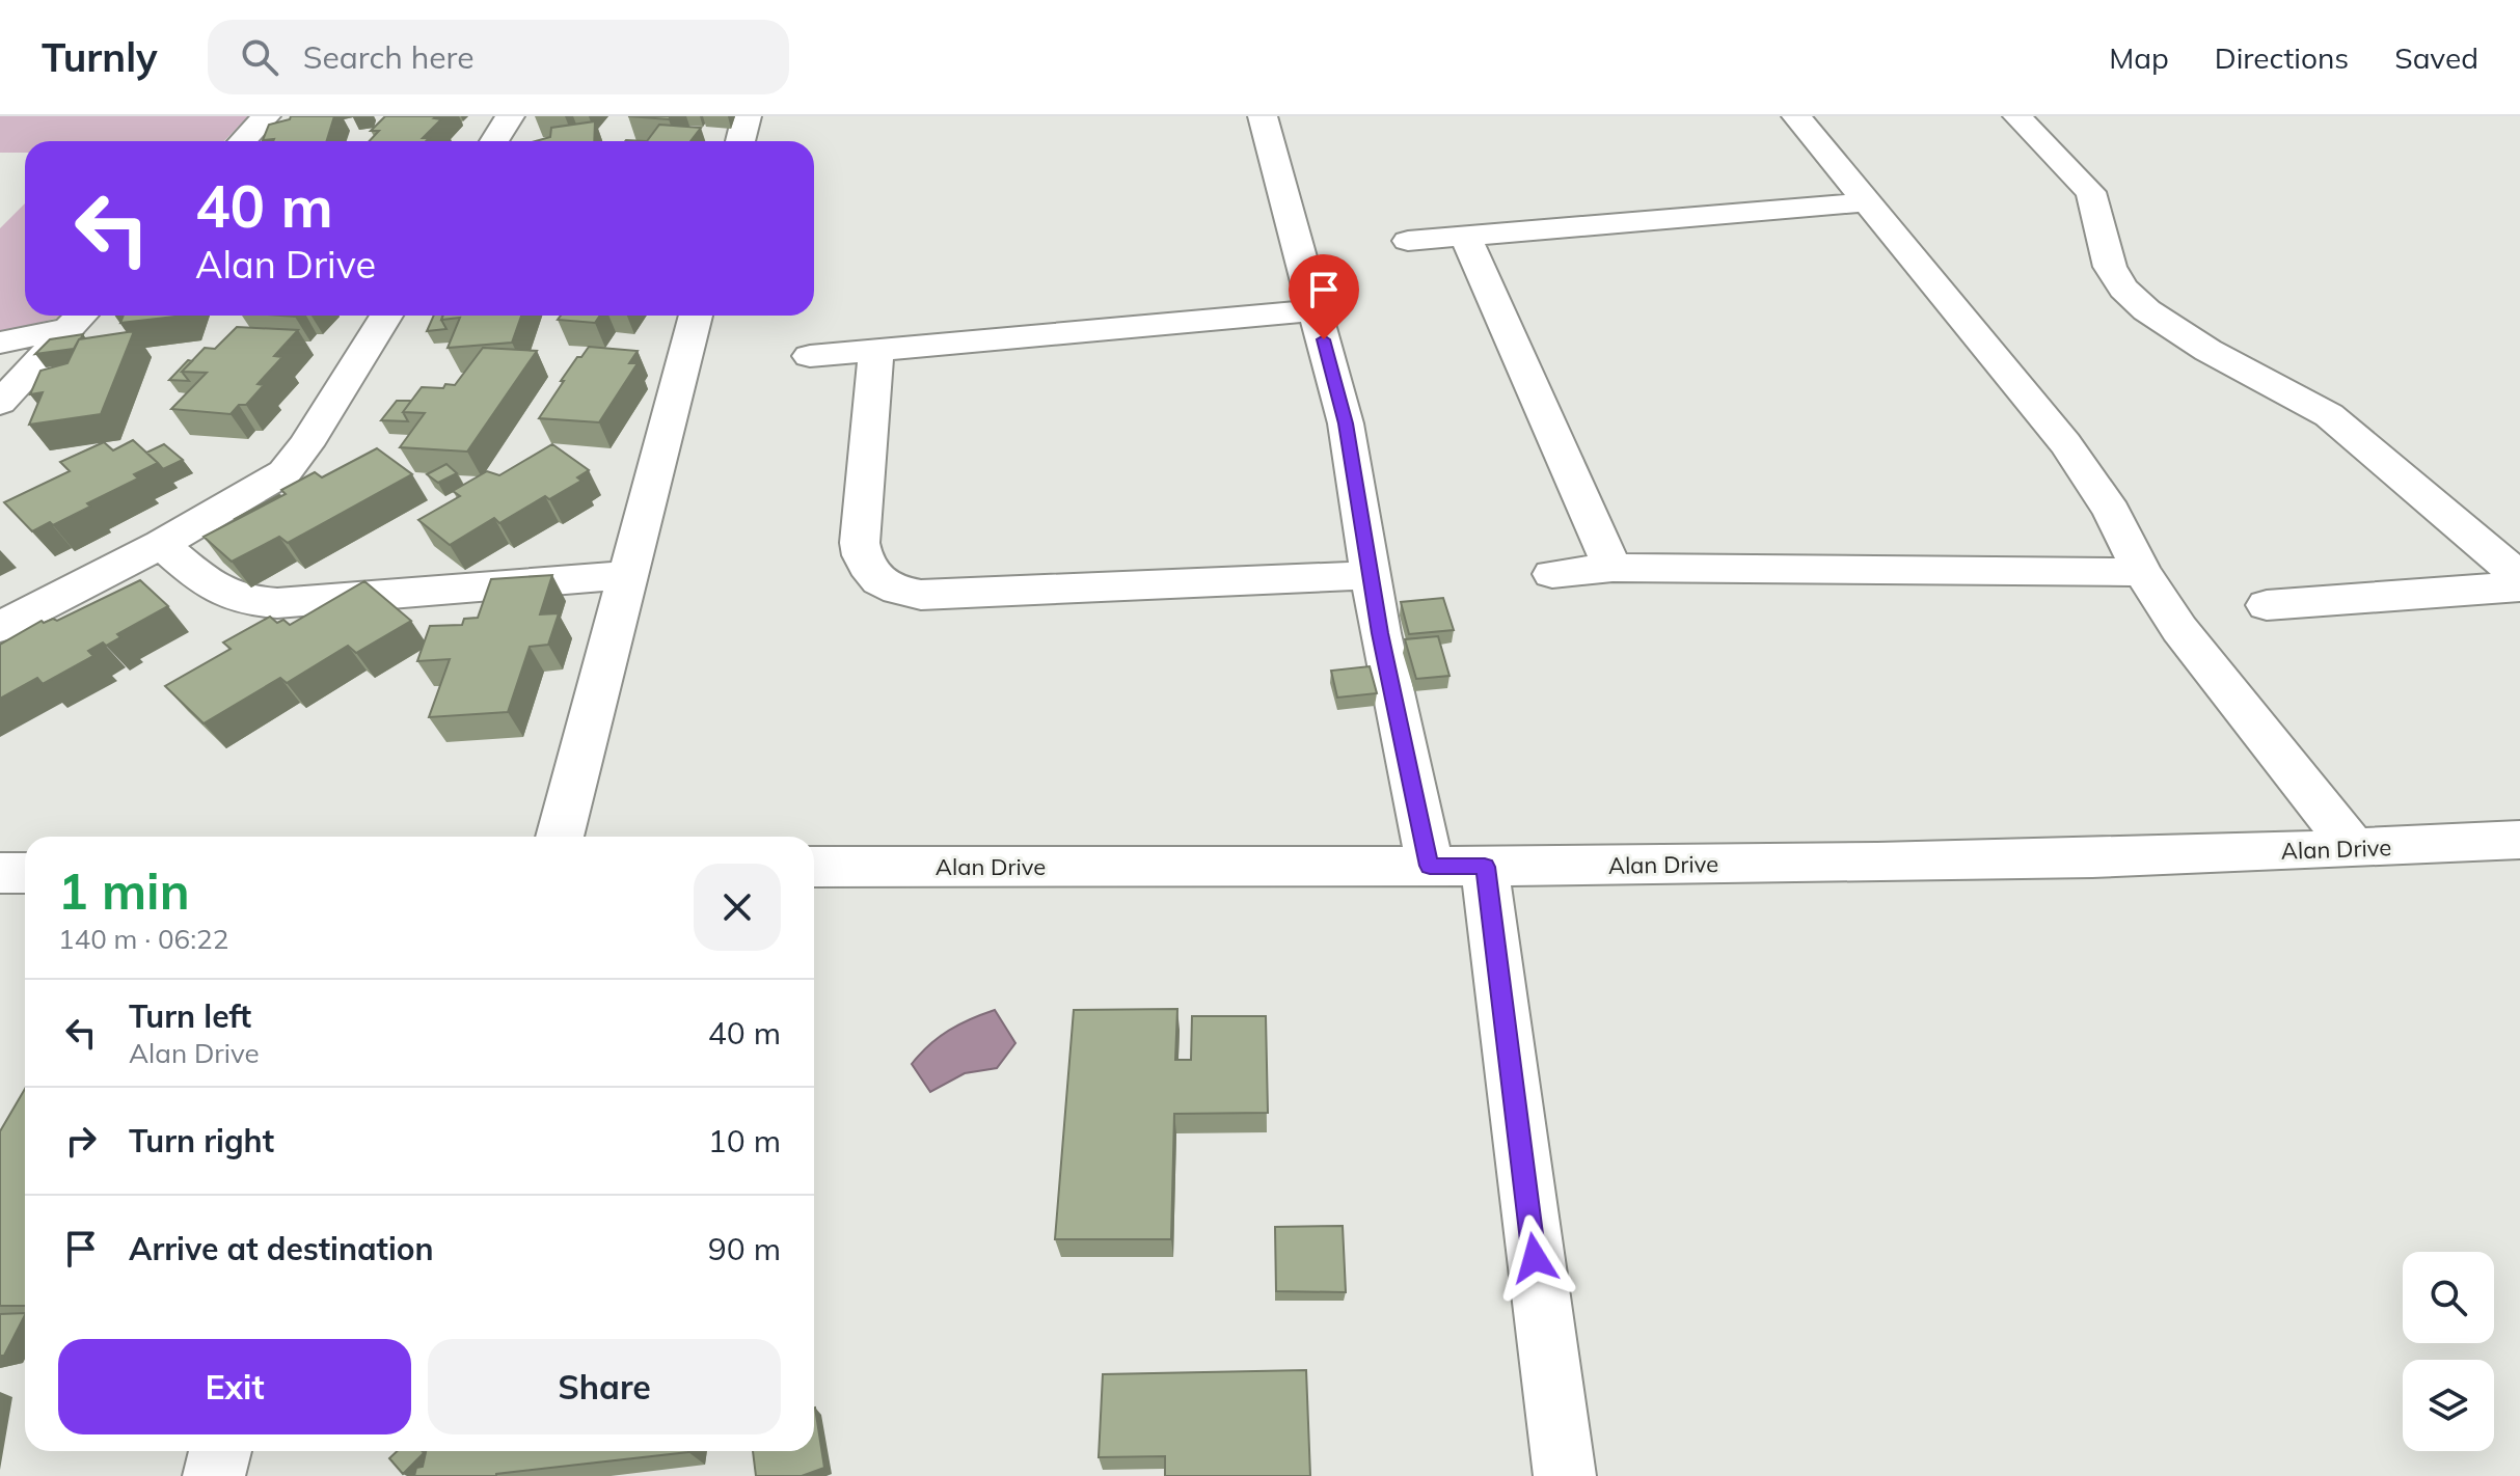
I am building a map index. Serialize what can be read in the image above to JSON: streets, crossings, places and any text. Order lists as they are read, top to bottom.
{
  "streets": {
    "street": ["Alan Drive"]
  },
  "page": {
    "header": "Turnly",
    "search": "Search here",
    "nav": ["Map", "Directions", "Saved"],
    "turn": ["40 m", "Alan Drive"],
    "heading": ["1 min", "140 m · 06:22"],
    "list": [
      {
        "name": "Turn left",
        "note": "Alan Drive",
        "value": "40 m"
      },
      {
        "name": "Turn right",
        "value": "10 m"
      },
      {
        "name": "Arrive at destination",
        "value": "90 m"
      }
    ],
    "buttons": ["Exit", "Share"]
  }
}
